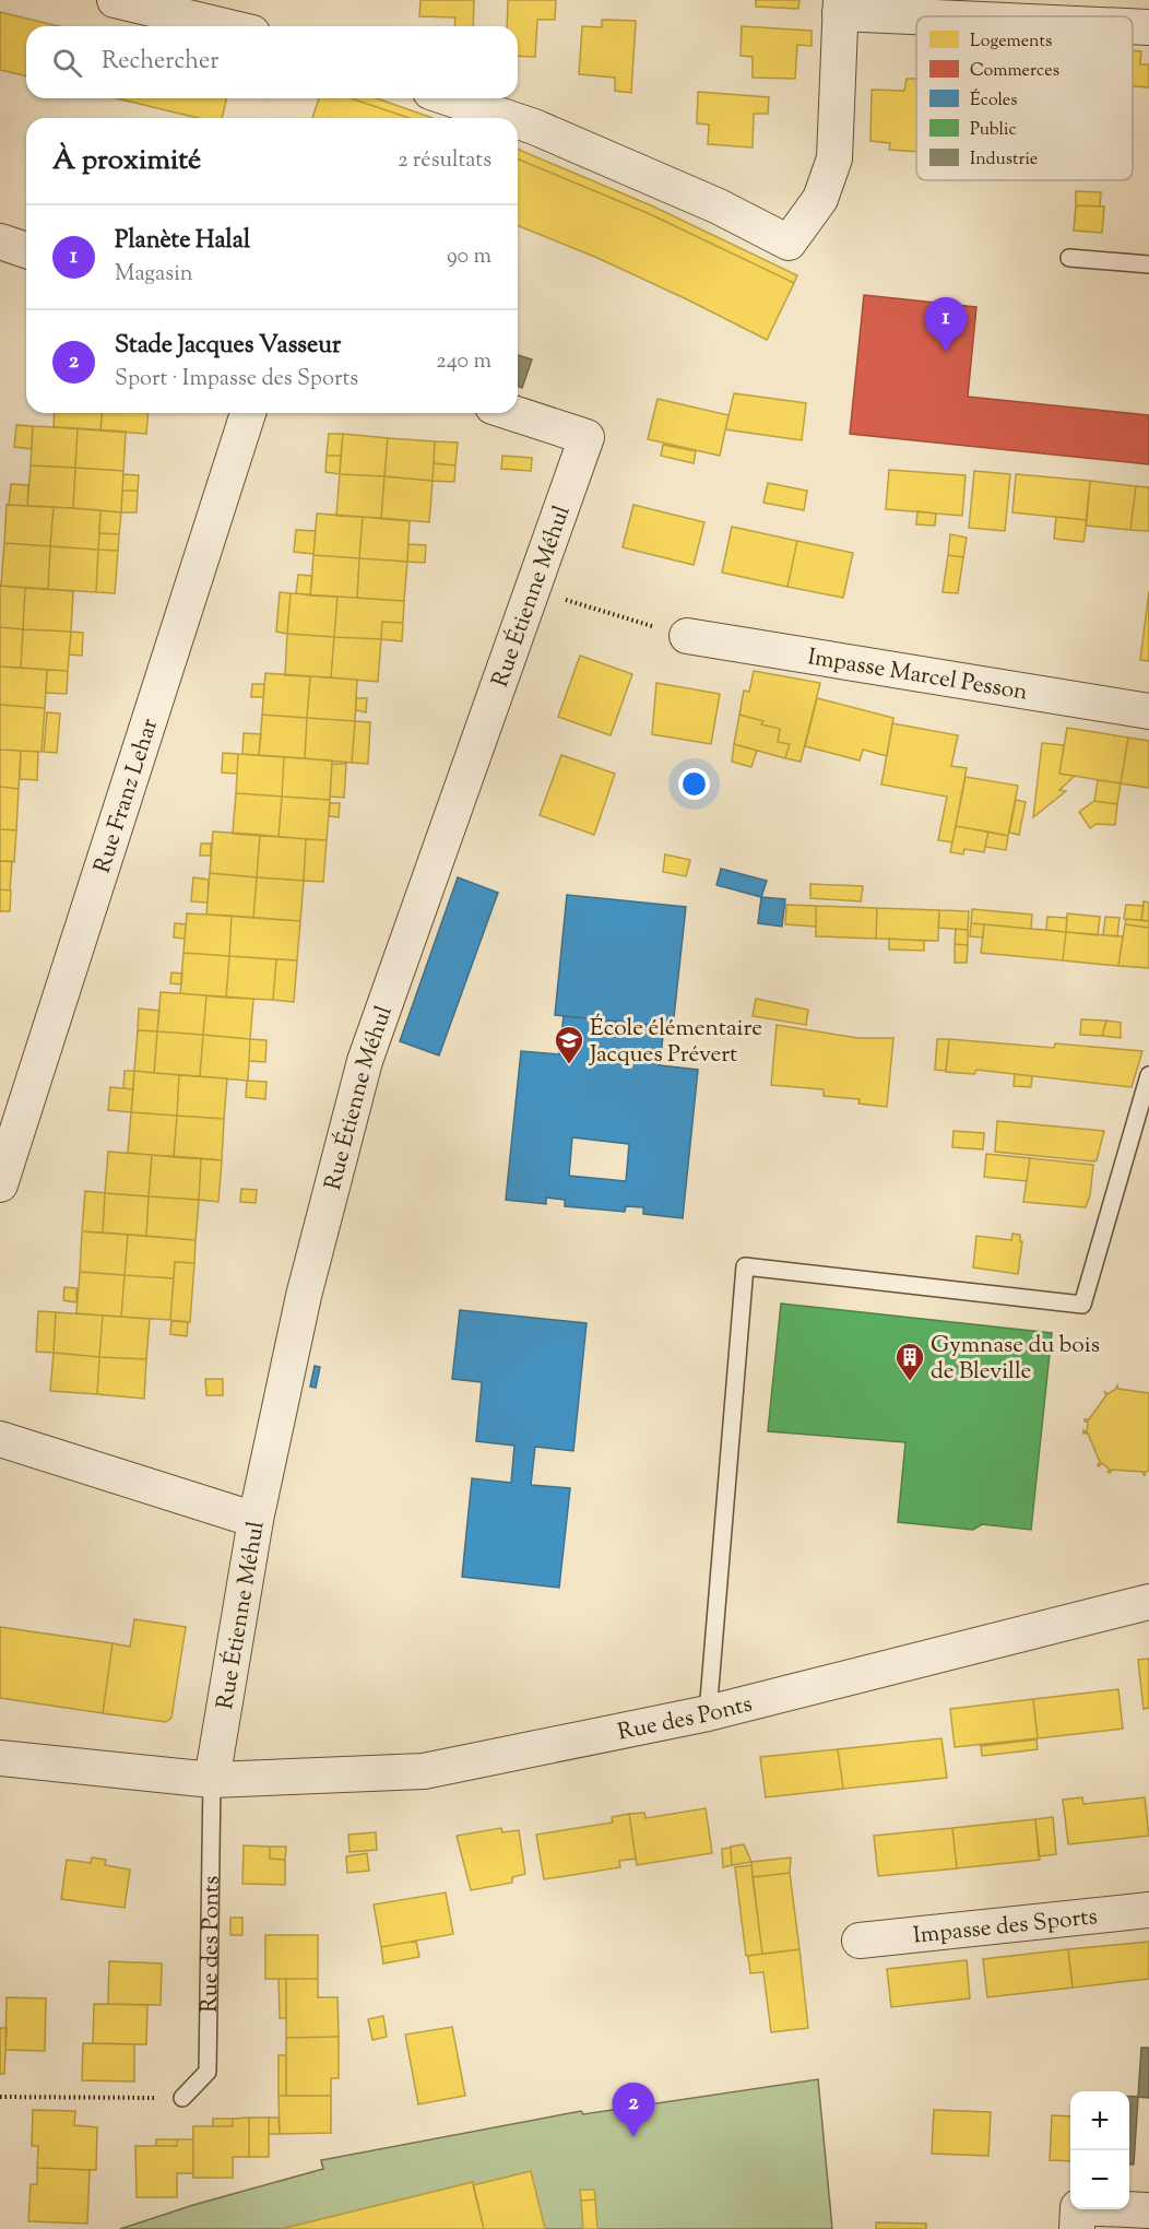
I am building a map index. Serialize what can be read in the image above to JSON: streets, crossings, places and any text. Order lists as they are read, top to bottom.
{
  "streets": {
    "street": [
      "Rue Étienne Méhul",
      "Impasse Marcel Pesson",
      "Rue Franz Lehar",
      "Rue des Ponts",
      "Impasse des Sports"
    ]
  },
  "crossings": [
    ["Rue Étienne Méhul", "Rue des Ponts"]
  ],
  "places": {
    "school or university": ["École élémentaire Jacques Prévert"],
    "building": ["Gymnase du bois de Bleville"]
  },
  "legend": [
    "Logements",
    "Commerces",
    "Écoles",
    "Public",
    "Industrie"
  ],
  "page": {
    "search": "Rechercher",
    "heading": ["À proximité", "2 résultats"],
    "list": [
      {
        "mark": "1",
        "name": "Planète Halal",
        "note": "Magasin",
        "value": "90 m"
      },
      {
        "mark": "2",
        "name": "Stade Jacques Vasseur",
        "note": "Sport · Impasse des Sports",
        "value": "240 m"
      }
    ],
    "pins": ["1", "2"],
    "map_buttons": ["+", "−"]
  }
}
